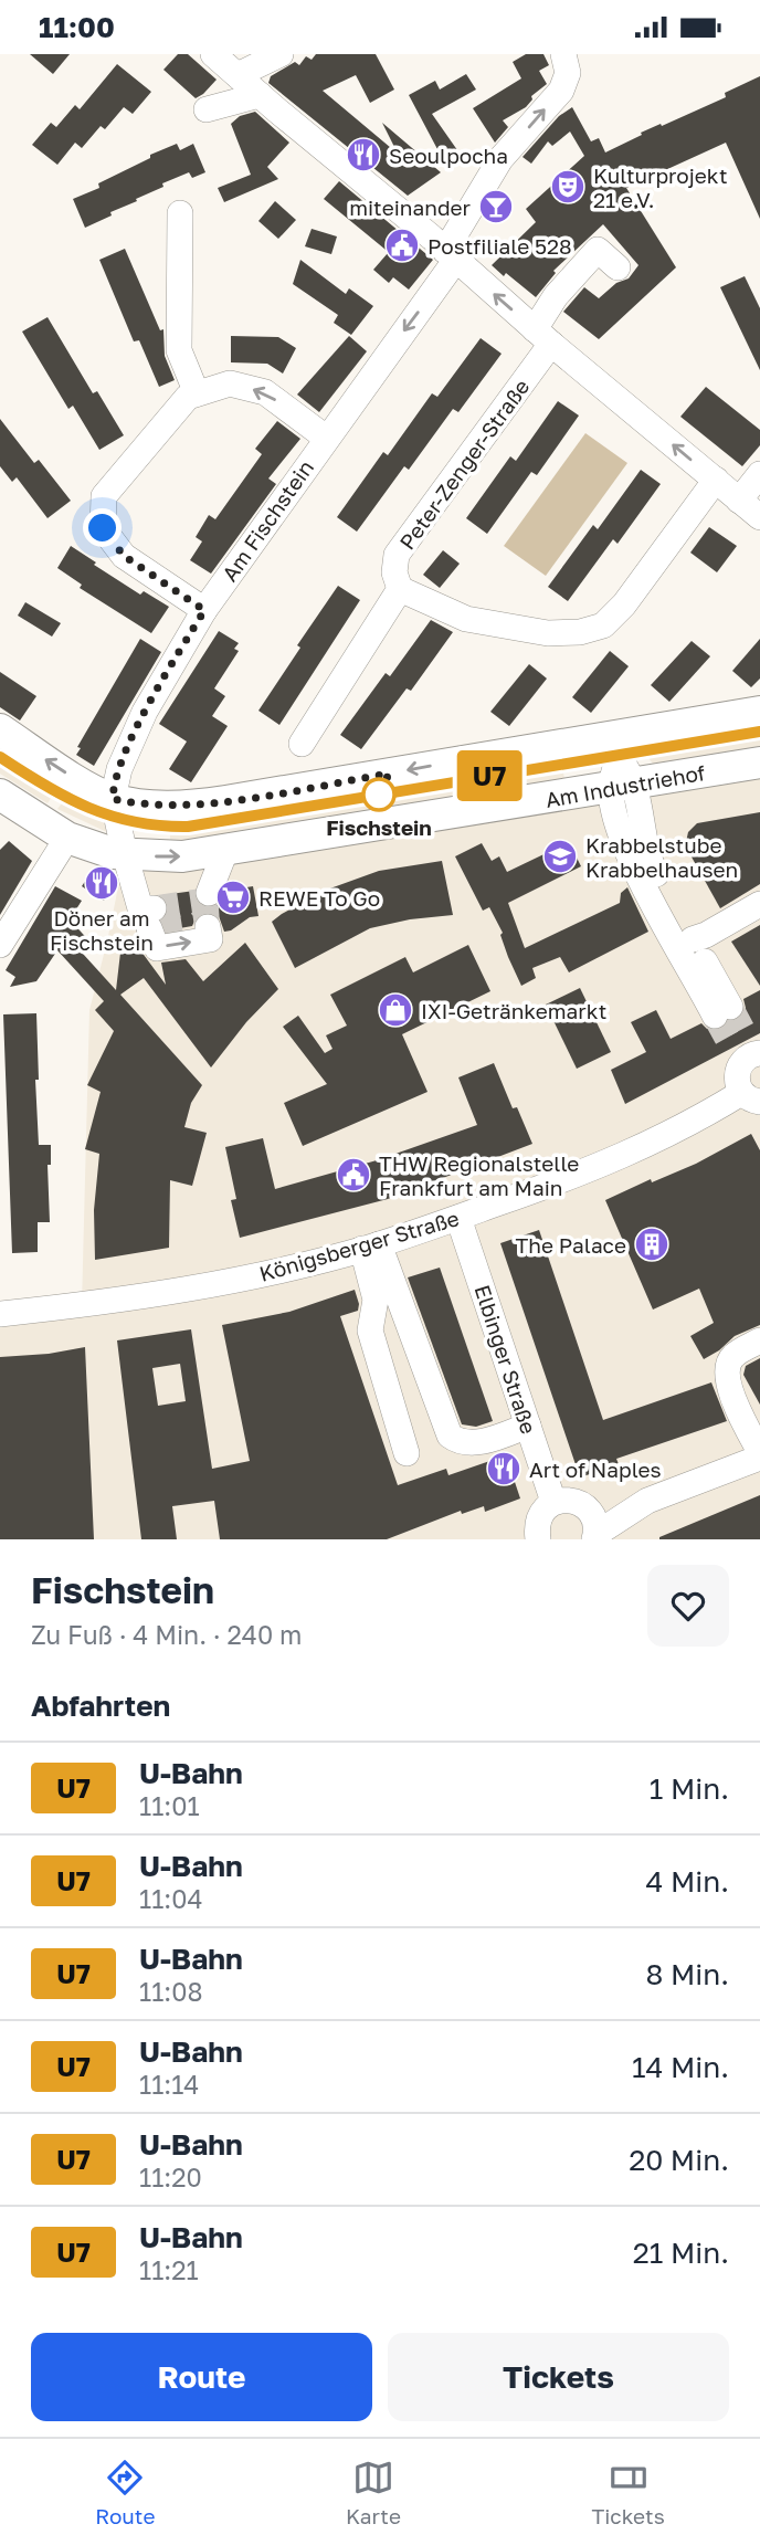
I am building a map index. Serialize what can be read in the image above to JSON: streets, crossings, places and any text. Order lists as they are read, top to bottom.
{
  "streets": {
    "main road": ["Am Industriehof"],
    "street": [
      "Peter-Zenger-Straße",
      "Am Fischstein",
      "Königsberger Straße",
      "Elbinger Straße"
    ]
  },
  "crossings": [
    ["Königsberger Straße", "Elbinger Straße"]
  ],
  "places": {
    "restaurant": ["Seoulpocha", "Döner am Fischstein", "Art of Naples"],
    "theatre": ["Kulturprojekt 21 e.V."],
    "bar": ["miteinander"],
    "public building": ["Postfiliale 528", "THW Regionalstelle Frankfurt am Main"],
    "other": ["Fischstein"],
    "school or university": ["Krabbelstube Krabbelhausen"],
    "supermarket": ["REWE To Go"],
    "shop": ["IXI-Getränkemarkt"],
    "building": ["The Palace"]
  },
  "lines": ["metro line U7"],
  "page": {
    "status": "11:00",
    "on_map": "U7",
    "heading": [
      ["Fischstein", "Zu Fuß · 4 Min. · 240 m"],
      "Abfahrten"
    ],
    "list": [
      {
        "mark": "U7",
        "name": "U-Bahn",
        "note": "11:01",
        "value": "1 Min."
      },
      {
        "mark": "U7",
        "name": "U-Bahn",
        "note": "11:04",
        "value": "4 Min."
      },
      {
        "mark": "U7",
        "name": "U-Bahn",
        "note": "11:08",
        "value": "8 Min."
      },
      {
        "mark": "U7",
        "name": "U-Bahn",
        "note": "11:14",
        "value": "14 Min."
      },
      {
        "mark": "U7",
        "name": "U-Bahn",
        "note": "11:20",
        "value": "20 Min."
      },
      {
        "mark": "U7",
        "name": "U-Bahn",
        "note": "11:21",
        "value": "21 Min."
      }
    ],
    "buttons": ["Route", "Tickets"],
    "tabs": ["Route", "Karte", "Tickets"]
  }
}
